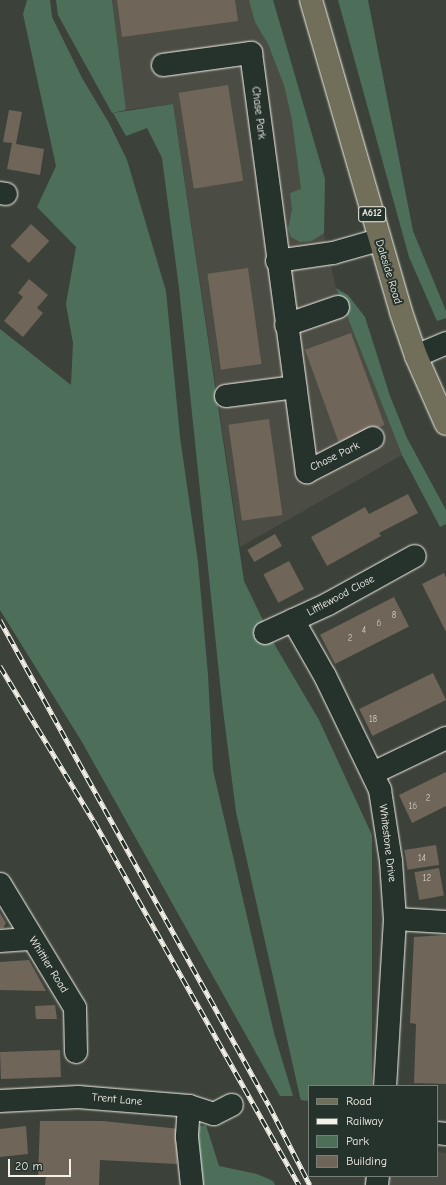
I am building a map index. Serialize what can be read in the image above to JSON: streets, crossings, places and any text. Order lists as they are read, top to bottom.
{
  "streets": {
    "main road": ["A612", "Daleside Road"],
    "street": [
      "Chase Park",
      "Littlewood Close",
      "Whitestone Drive",
      "Whittier Road",
      "Trent Lane"
    ]
  },
  "crossings": [
    ["Littlewood Close", "Whitestone Drive"]
  ],
  "house_numbers": [
    "8",
    "6",
    "4",
    "2",
    "18",
    "2",
    "16",
    "14",
    "12"
  ],
  "legend": [
    "Road",
    "Railway",
    "Park",
    "Building"
  ],
  "scale_bar": "20 m"
}
